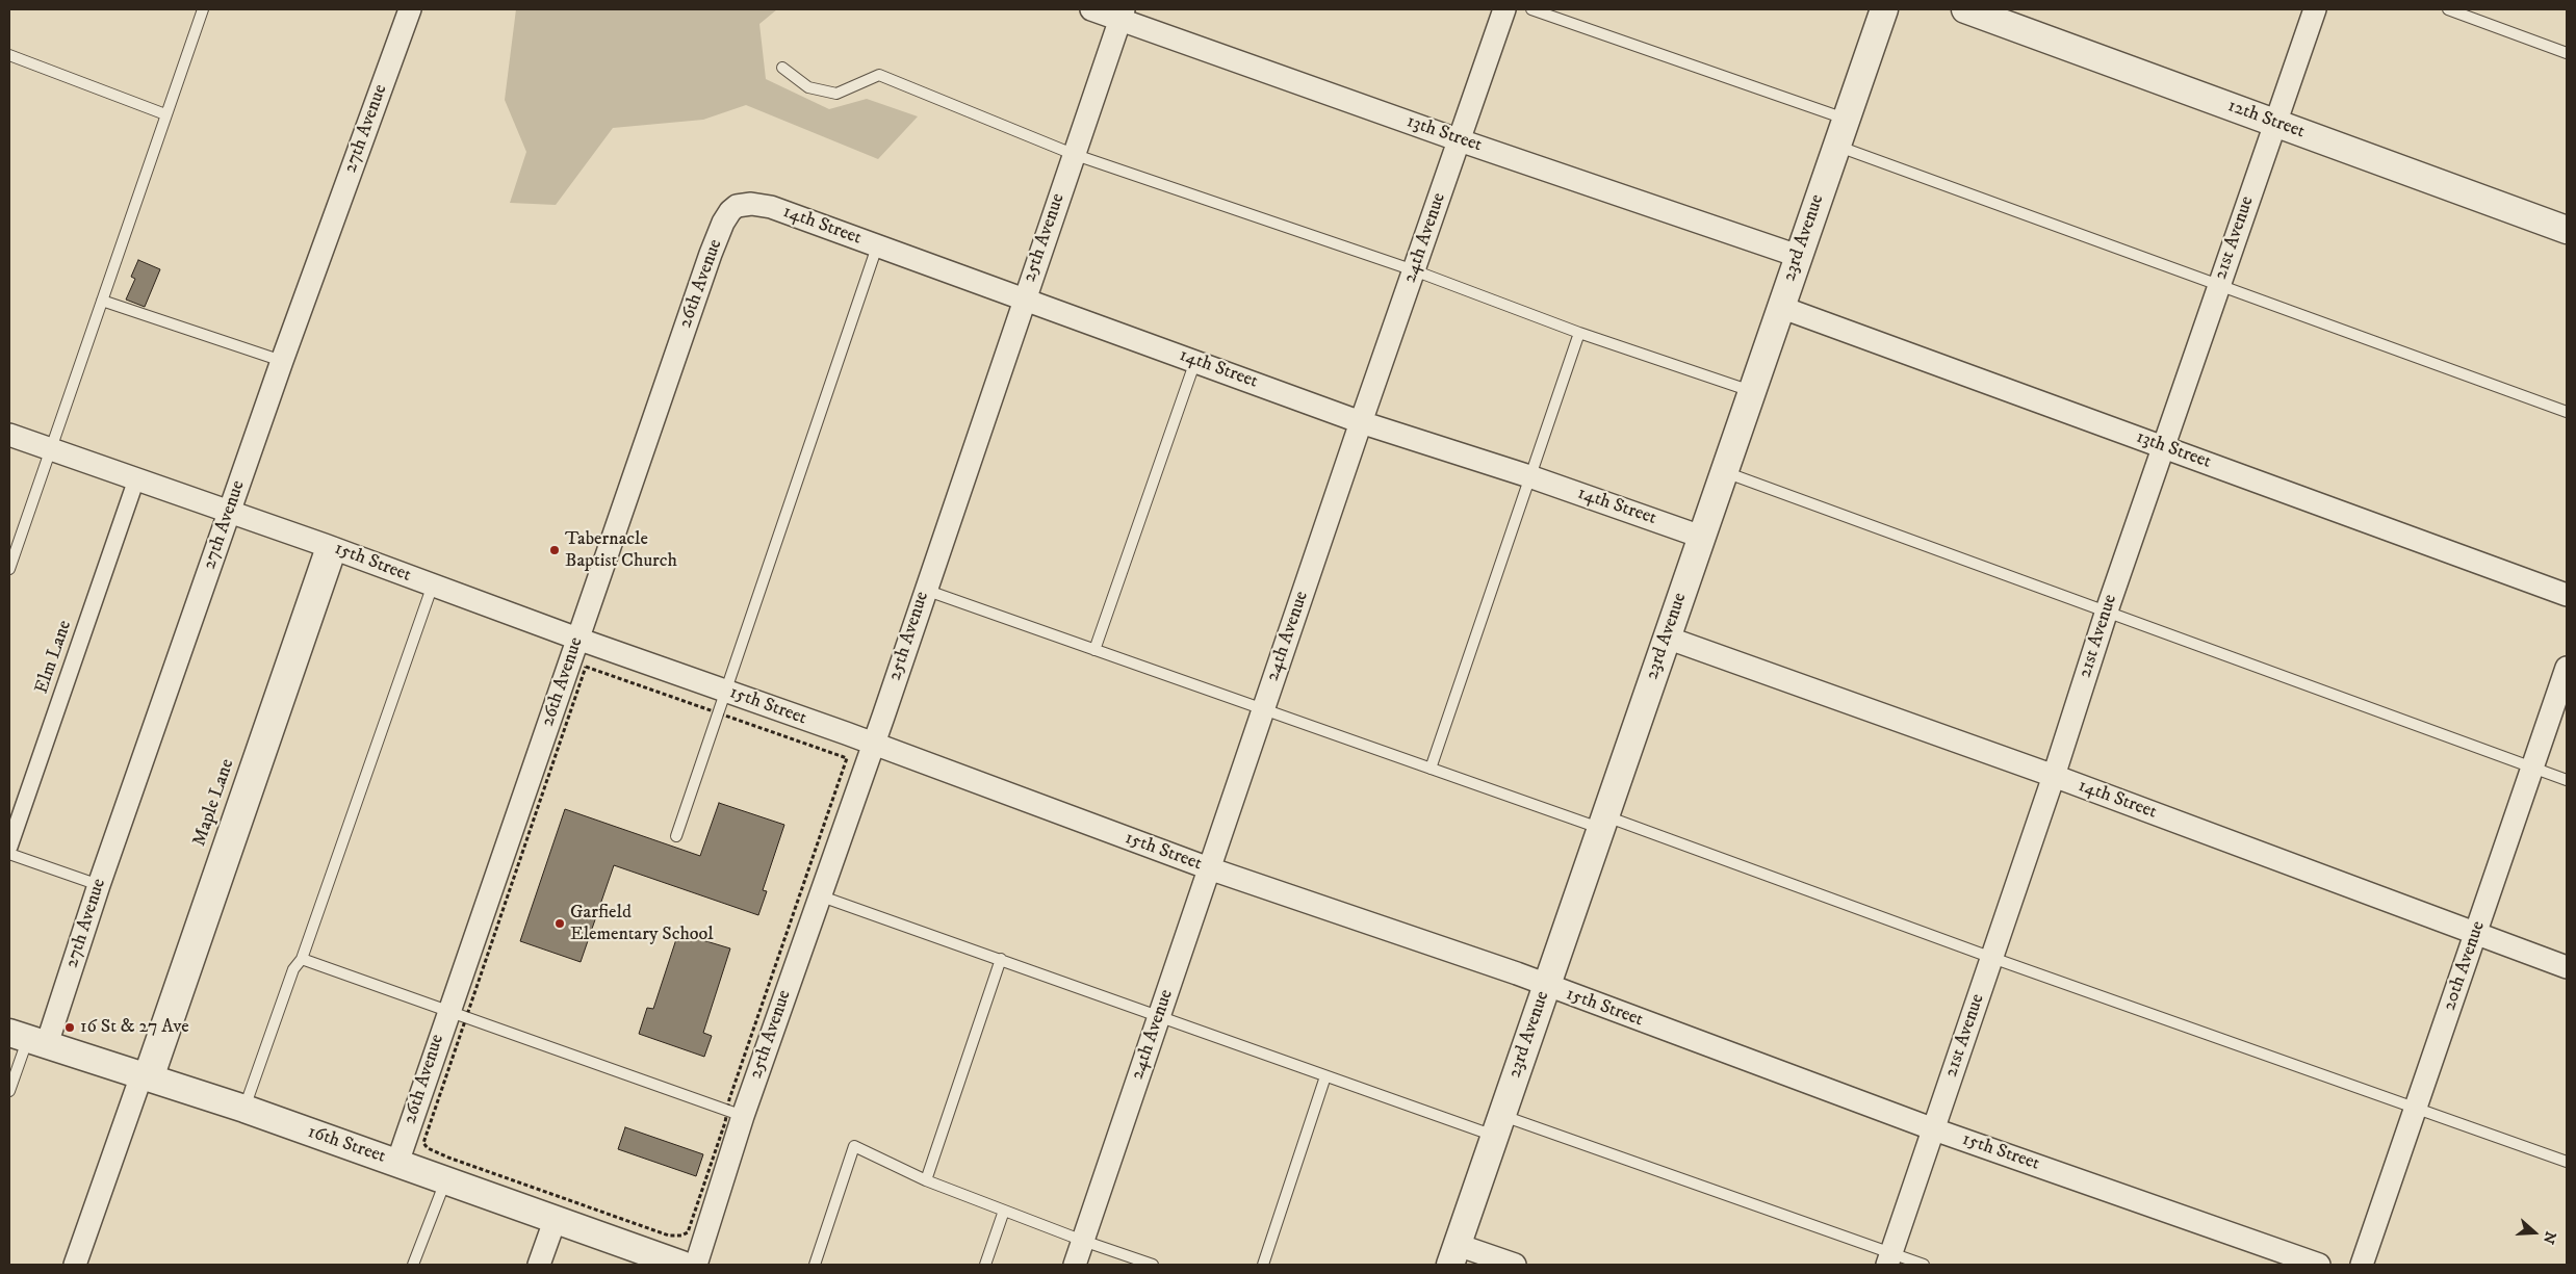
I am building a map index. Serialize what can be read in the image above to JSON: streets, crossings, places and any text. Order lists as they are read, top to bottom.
{
  "streets": {
    "street": [
      "12th Street",
      "27th Avenue",
      "13th Street",
      "14th Street",
      "25th Avenue",
      "24th Avenue",
      "23rd Avenue",
      "21st Avenue",
      "26th Avenue",
      "15th Street",
      "Elm Lane",
      "Maple Lane",
      "20th Avenue",
      "16th Street"
    ]
  },
  "crossings": [
    ["12th Street", "21st Avenue"],
    ["27th Avenue", "15th Street"],
    ["27th Avenue", "16th Street"],
    ["13th Street", "25th Avenue"],
    ["13th Street", "24th Avenue"],
    ["13th Street", "23rd Avenue"],
    ["13th Street", "21st Avenue"],
    ["14th Street", "25th Avenue"],
    ["14th Street", "24th Avenue"],
    ["14th Street", "23rd Avenue"],
    ["14th Street", "21st Avenue"],
    ["14th Street", "26th Avenue"],
    ["14th Street", "20th Avenue"],
    ["25th Avenue", "15th Street"],
    ["24th Avenue", "15th Street"],
    ["23rd Avenue", "15th Street"],
    ["21st Avenue", "15th Street"],
    ["26th Avenue", "15th Street"],
    ["26th Avenue", "16th Street"],
    ["15th Street", "Elm Lane"],
    ["15th Street", "Maple Lane"],
    ["Maple Lane", "16th Street"]
  ],
  "places": ["Tabernacle Baptist Church", "Garfield Elementary School", "16 St & 27 Ave"],
  "north": "right"
}
